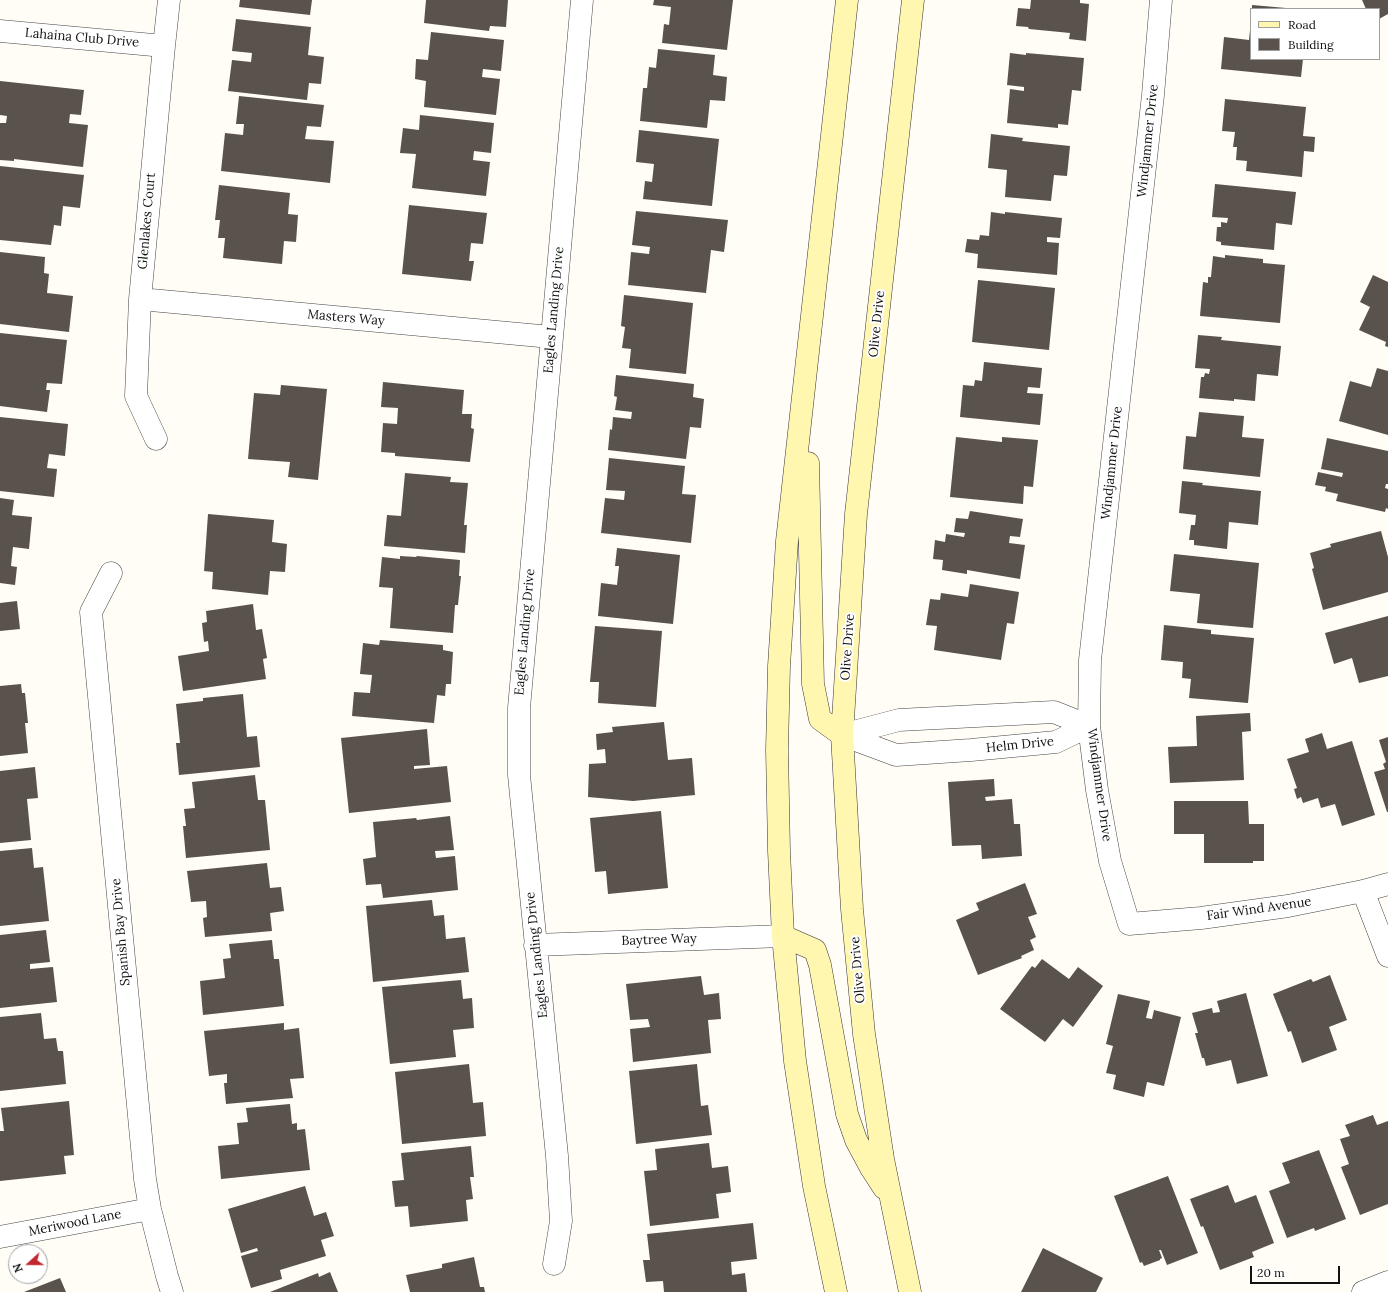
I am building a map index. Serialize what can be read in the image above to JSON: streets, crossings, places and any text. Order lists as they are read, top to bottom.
{
  "streets": {
    "main road": ["Olive Drive"],
    "street": [
      "Lahaina Club Drive",
      "Windjammer Drive",
      "Glenlakes Court",
      "Eagles Landing Drive",
      "Masters Way",
      "Helm Drive",
      "Fair Wind Avenue",
      "Spanish Bay Drive",
      "Baytree Way",
      "Meriwood Lane"
    ]
  },
  "crossings": [
    ["Lahaina Club Drive", "Glenlakes Court"],
    ["Windjammer Drive", "Helm Drive"],
    ["Windjammer Drive", "Fair Wind Avenue"],
    ["Glenlakes Court", "Masters Way"],
    ["Eagles Landing Drive", "Masters Way"],
    ["Eagles Landing Drive", "Baytree Way"],
    ["Olive Drive", "Helm Drive"],
    ["Spanish Bay Drive", "Meriwood Lane"]
  ],
  "legend": ["Road", "Building"],
  "scale_bar": "20 m",
  "north": "left"
}
